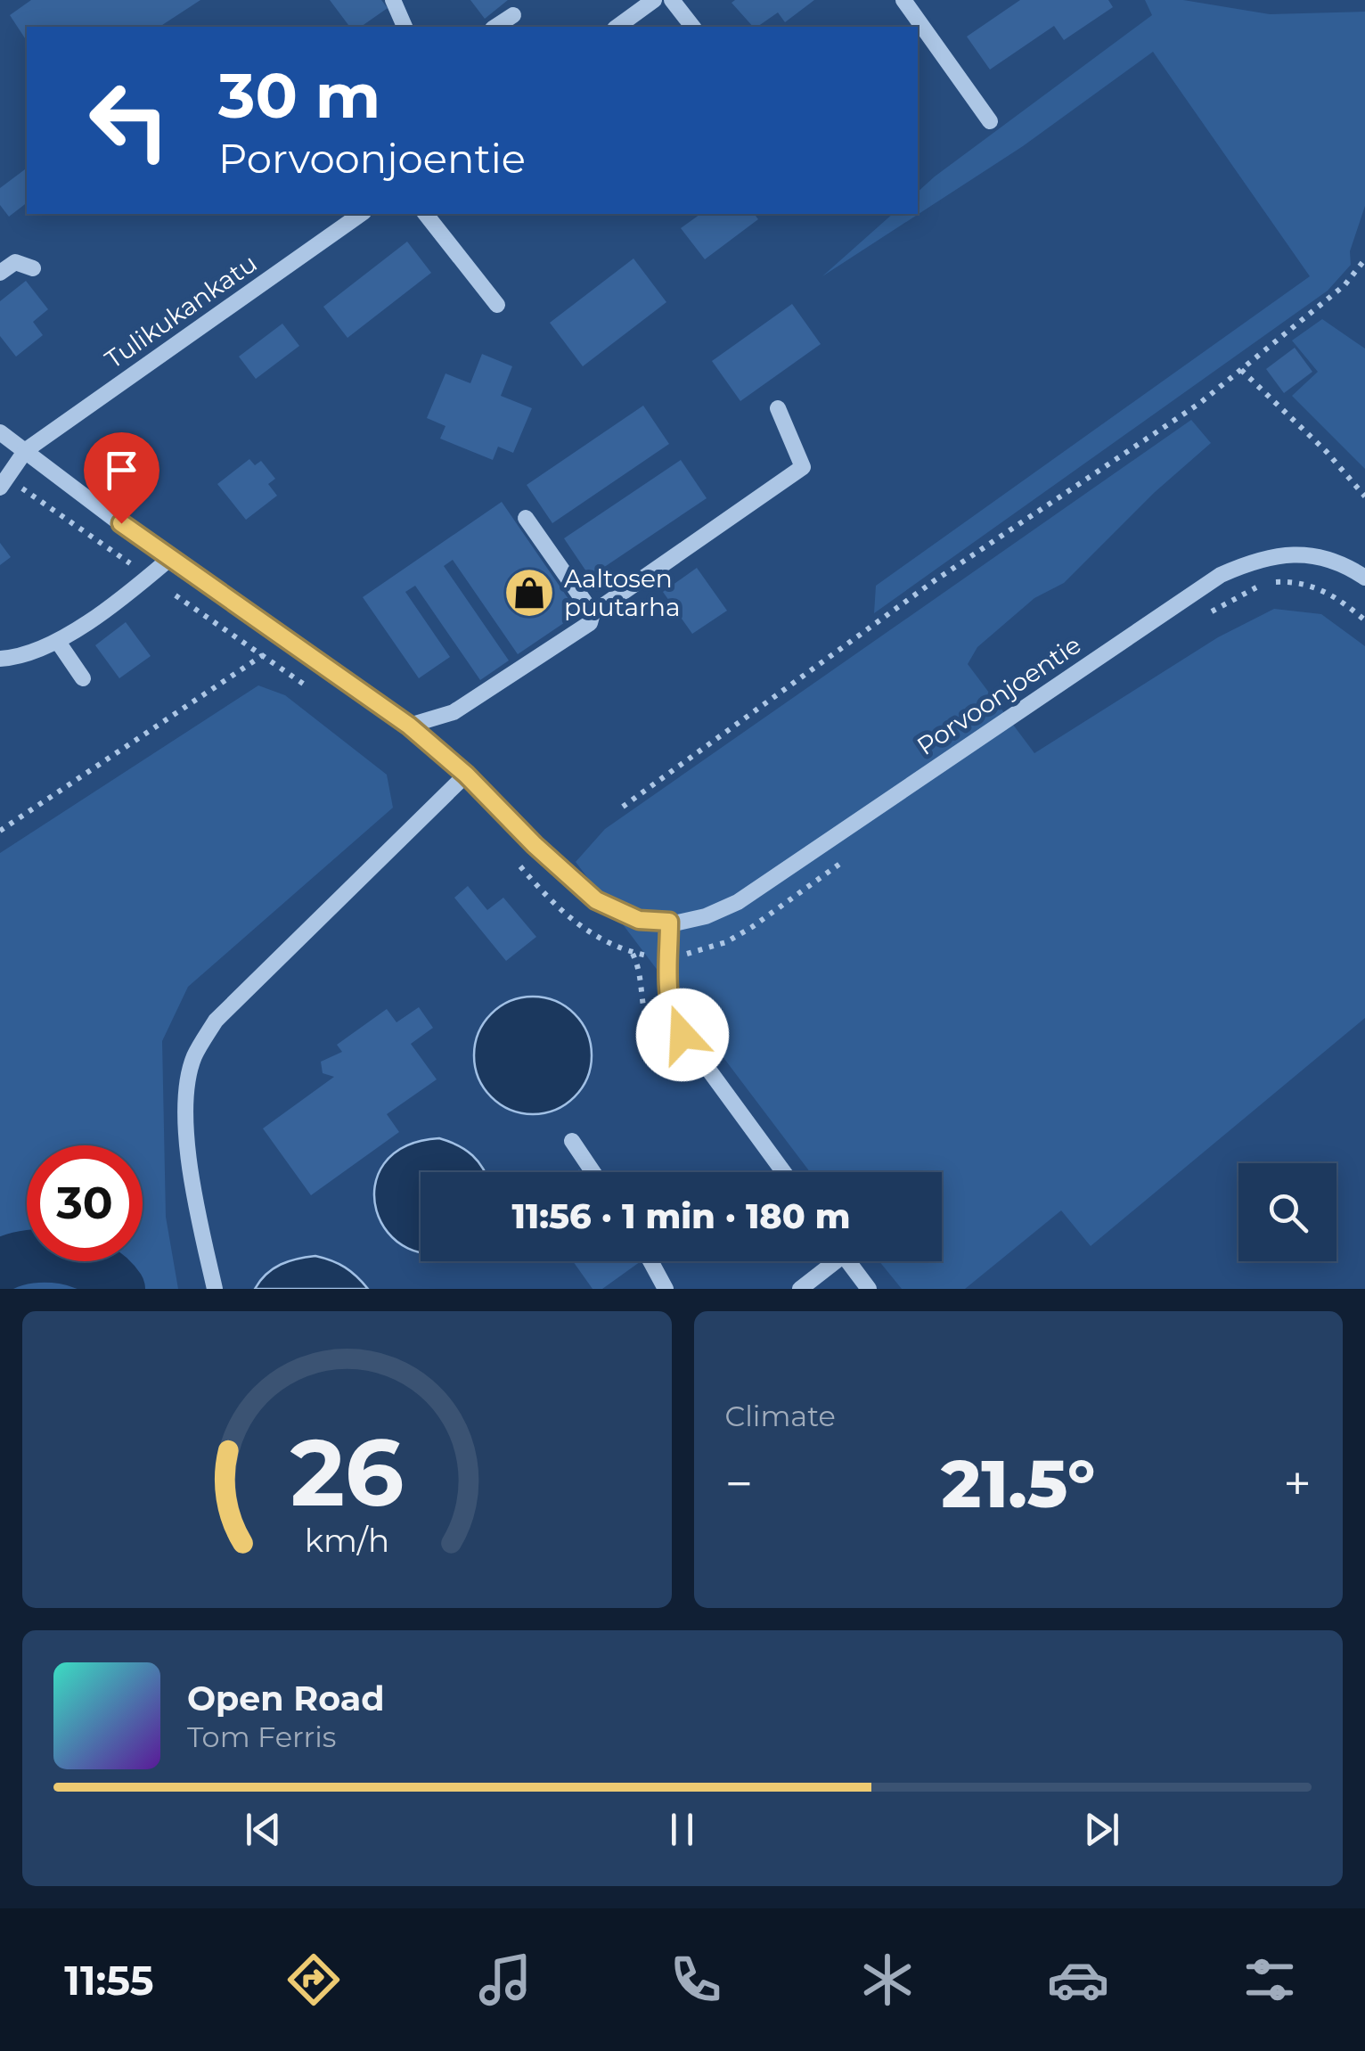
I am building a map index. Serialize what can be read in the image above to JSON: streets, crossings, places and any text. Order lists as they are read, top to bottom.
{
  "streets": {
    "street": ["Tulikukankatu", "Porvoonjoentie"]
  },
  "crossings": [
    ["Tulikukankatu", "Porvoonjoentie"]
  ],
  "places": {
    "shop": ["Aaltosen puutarha"]
  },
  "page": {
    "turn": ["30 m", "Porvoonjoentie"],
    "limit": "30",
    "trip": "11:56 · 1 min · 180 m",
    "tile": "Climate",
    "heat": ["−", "21.5°", "+"],
    "song": ["Open Road", "Tom Ferris"],
    "tabs": "11:55",
    "gauge": ["26", "km/h"]
  }
}
